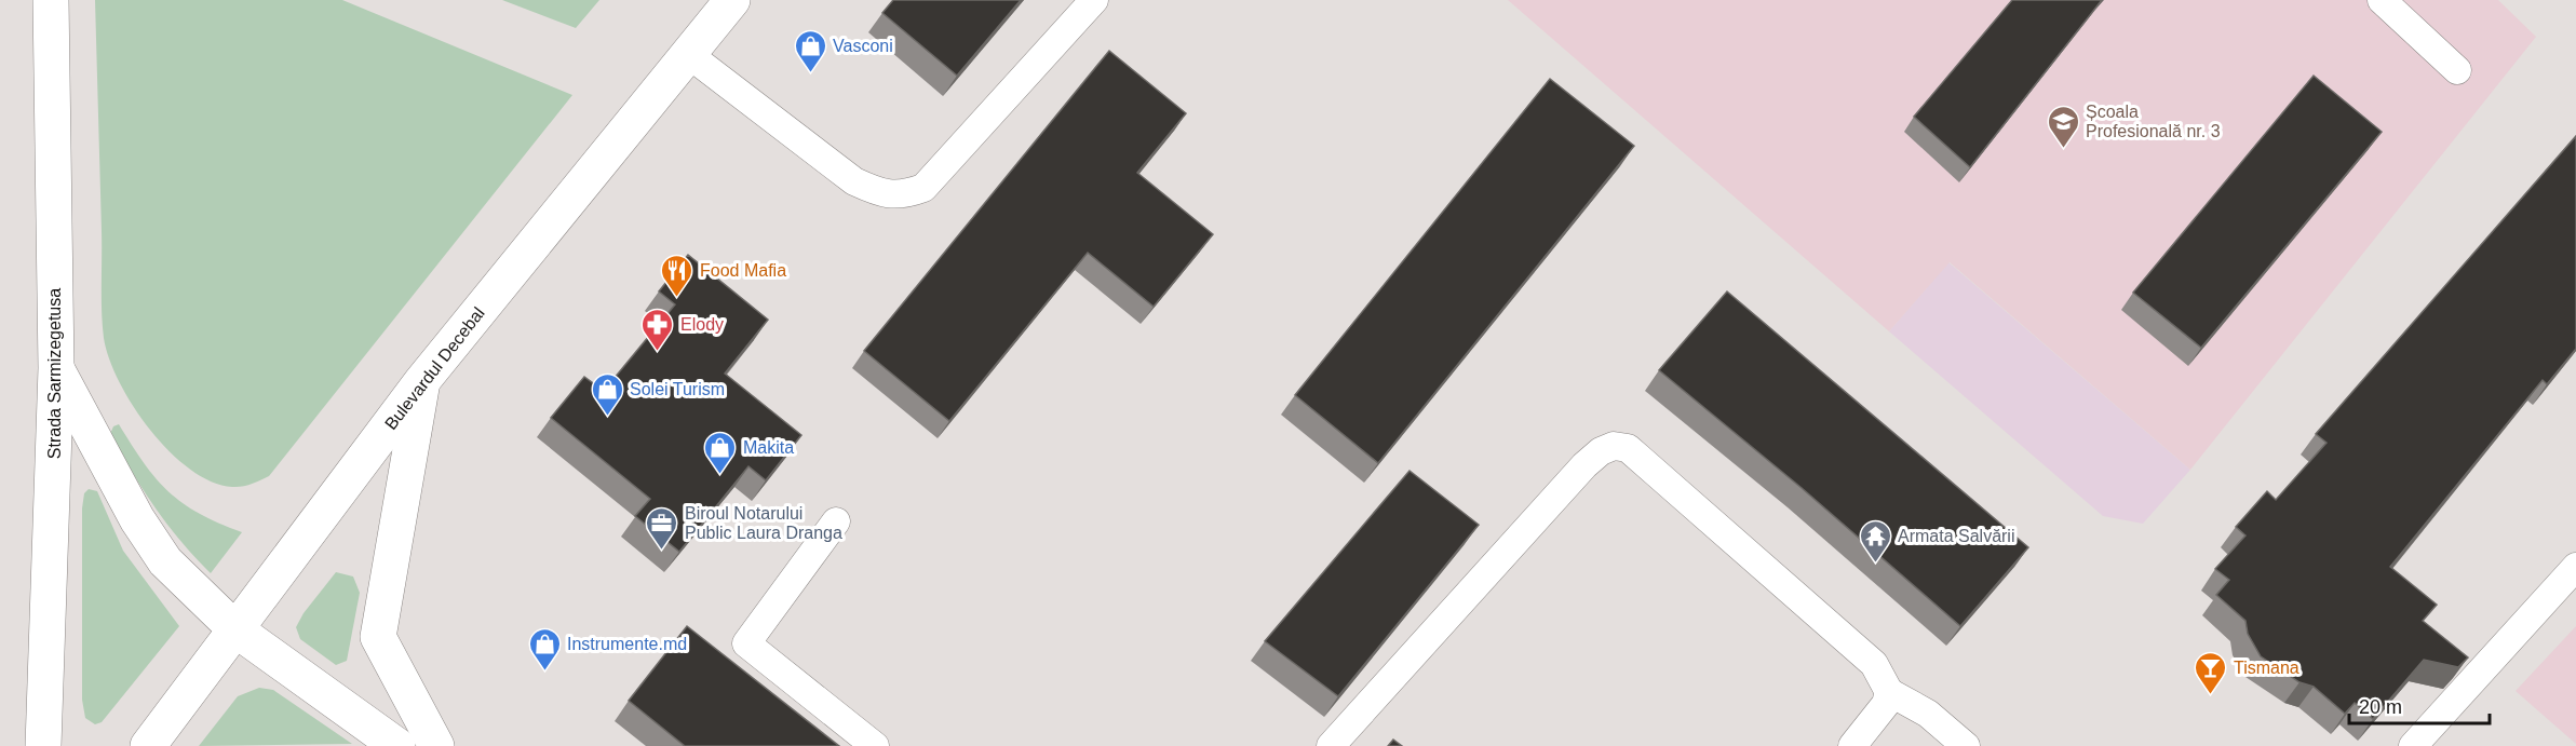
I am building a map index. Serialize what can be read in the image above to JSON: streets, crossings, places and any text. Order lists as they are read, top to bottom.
{
  "streets": {
    "main road": ["Bulevardul Decebal", "Strada Sarmizegetusa"]
  },
  "places": {
    "shop": [
      "Vasconi",
      "Solei Turism",
      "Makita",
      "Instrumente.md"
    ],
    "school or university": ["Școala Profesională nr. 3"],
    "restaurant": ["Food Mafia"],
    "pharmacy": ["Elody"],
    "office": ["Biroul Notarului Public Laura Dranga"],
    "temple": ["Armata Salvării"],
    "bar": ["Tismana"]
  },
  "scale_bar": "20 m"
}
